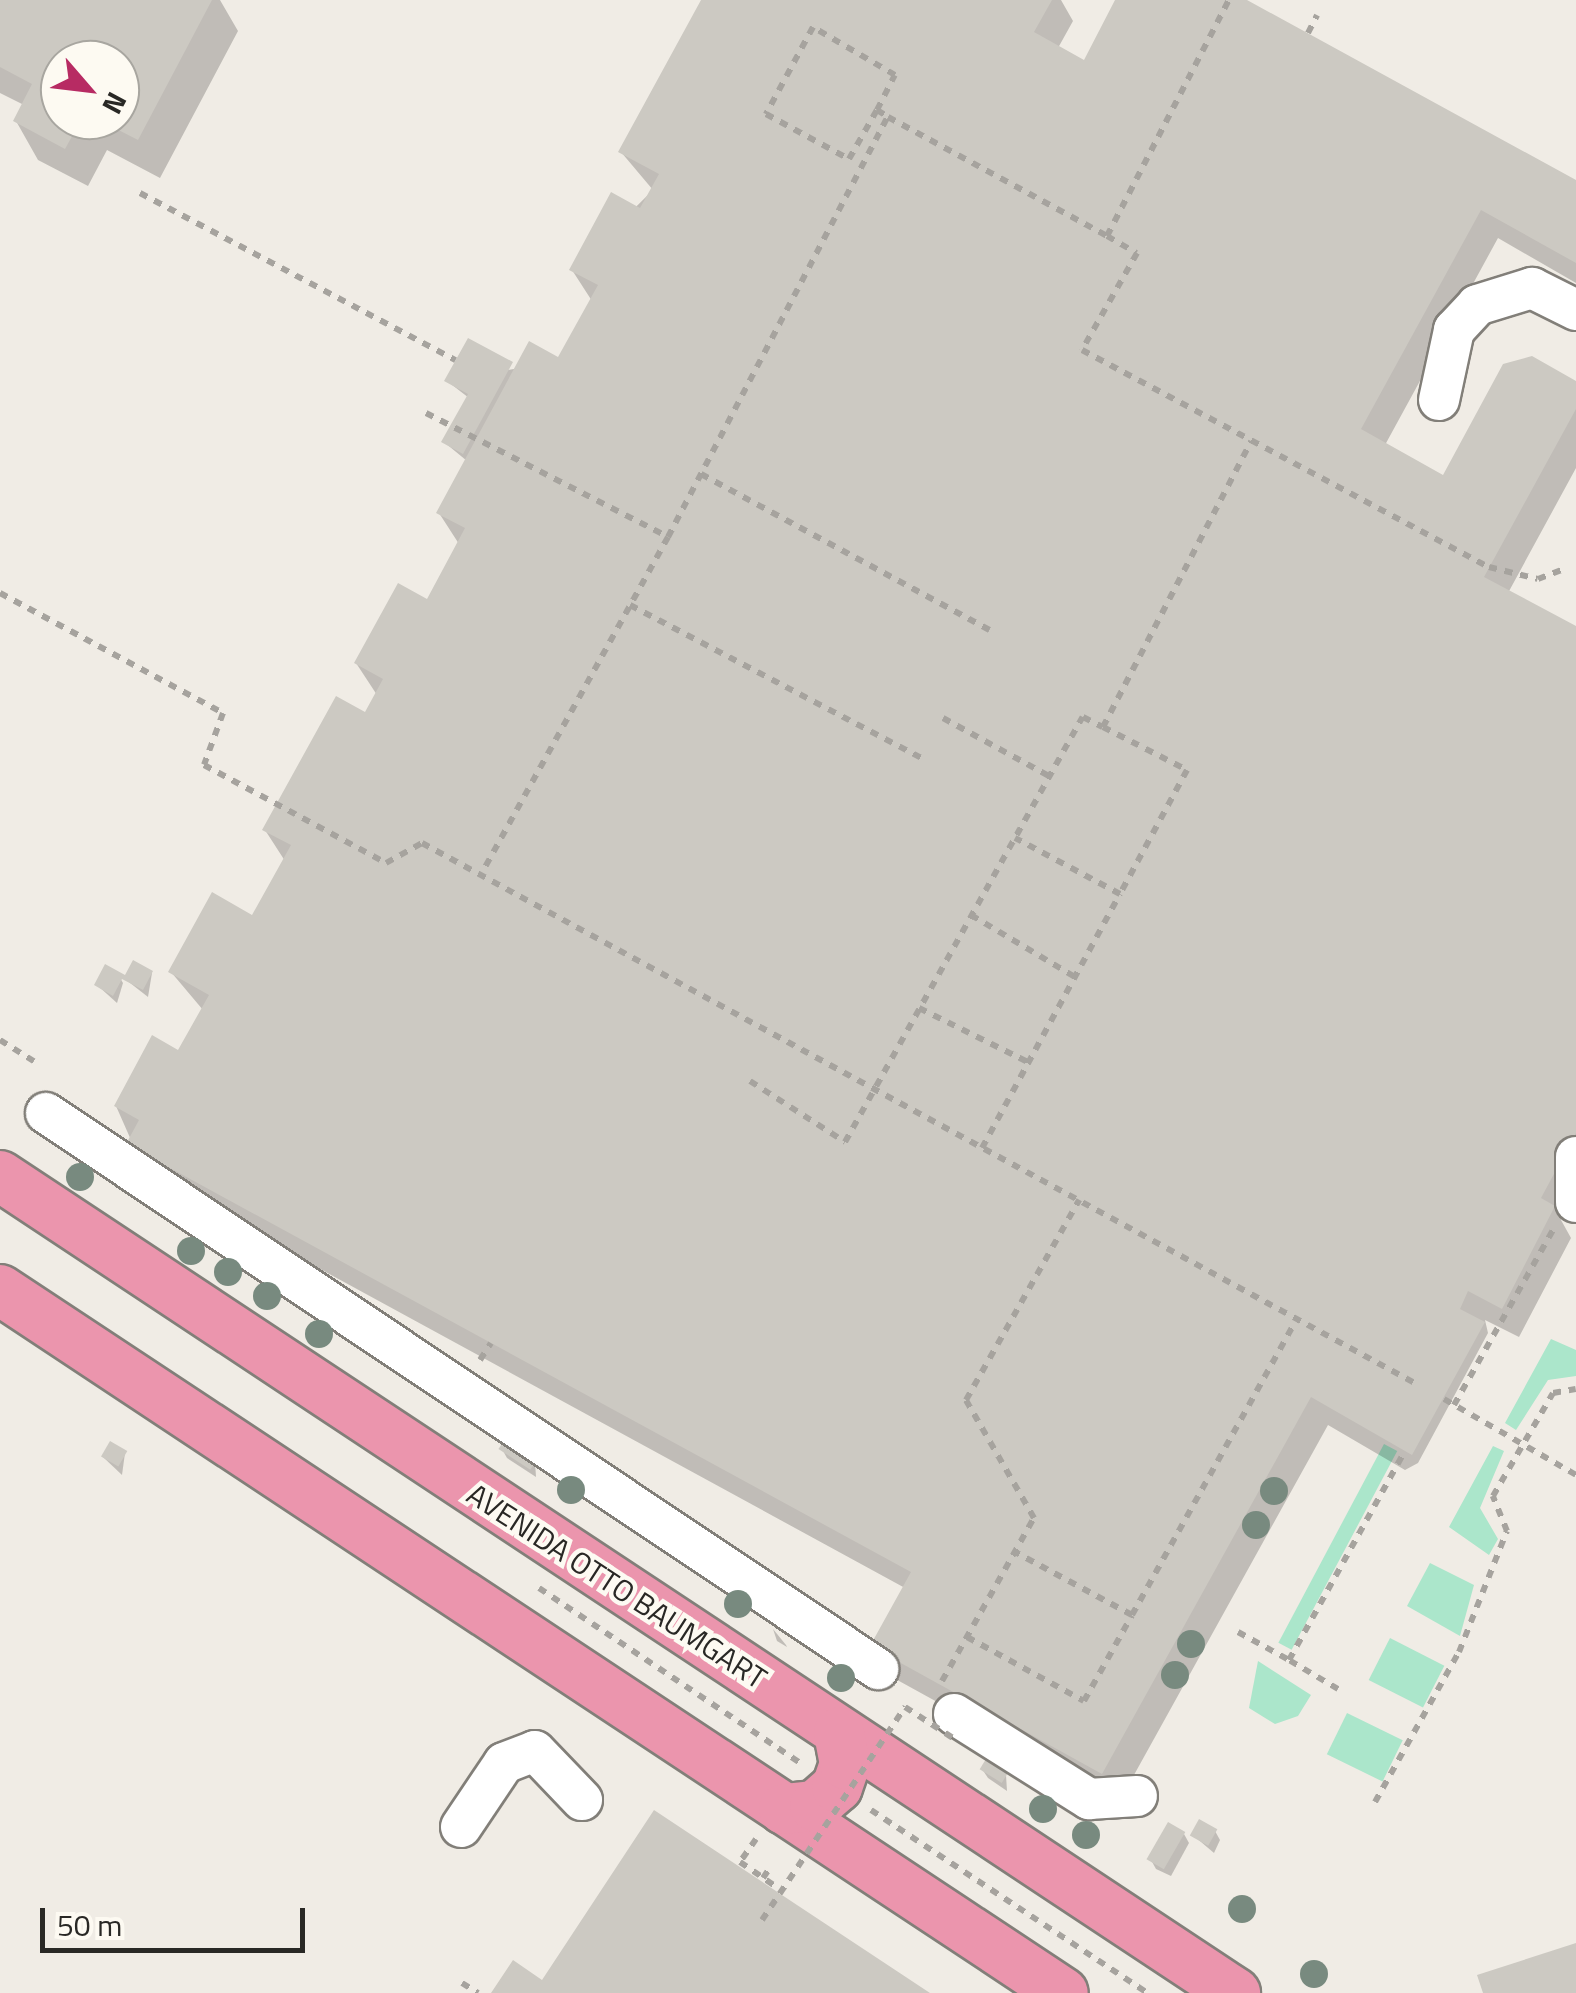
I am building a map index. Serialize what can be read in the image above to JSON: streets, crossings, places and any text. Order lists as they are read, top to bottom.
{
  "streets": {
    "main road": ["AVENIDA OTTO BAUMGART"]
  },
  "scale_bar": "50 m",
  "north": "bottom right"
}
